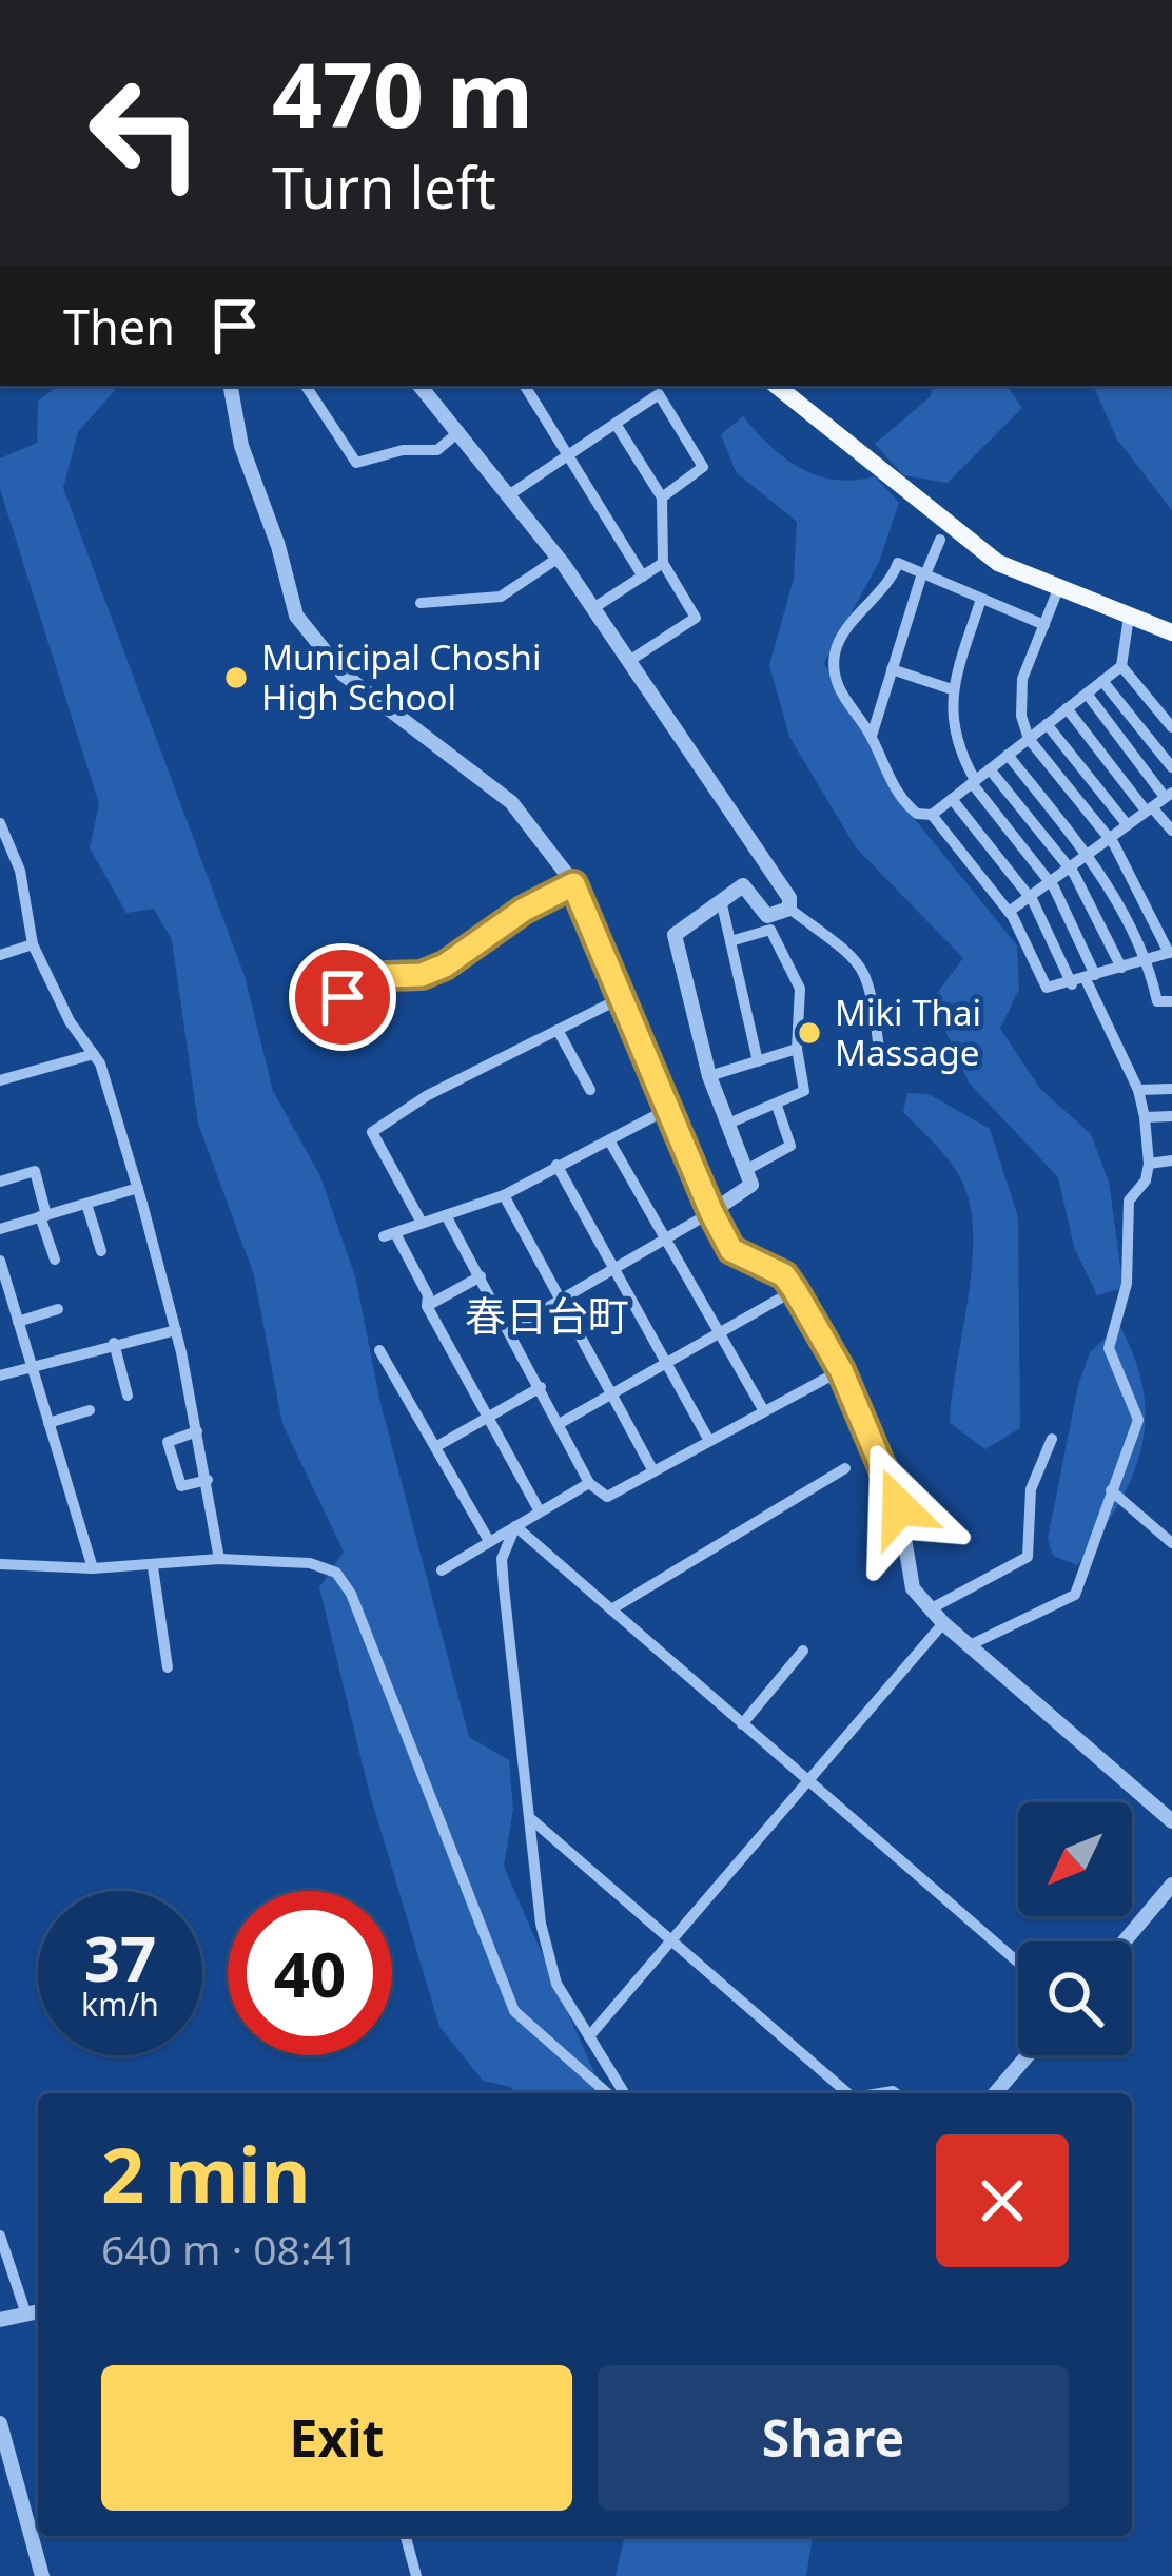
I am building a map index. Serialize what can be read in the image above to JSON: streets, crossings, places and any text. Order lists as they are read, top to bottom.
{
  "districts": ["春日台町"],
  "places": ["Municipal Choshi High School", "Miki Thai Massage"],
  "north": "bottom left",
  "page": {
    "turn": ["470 m", "Turn left"],
    "then": "Then",
    "speed": "37 km/h",
    "limit": "40",
    "heading": ["2 min", "640 m · 08:41"],
    "buttons": ["Exit", "Share"]
  }
}
